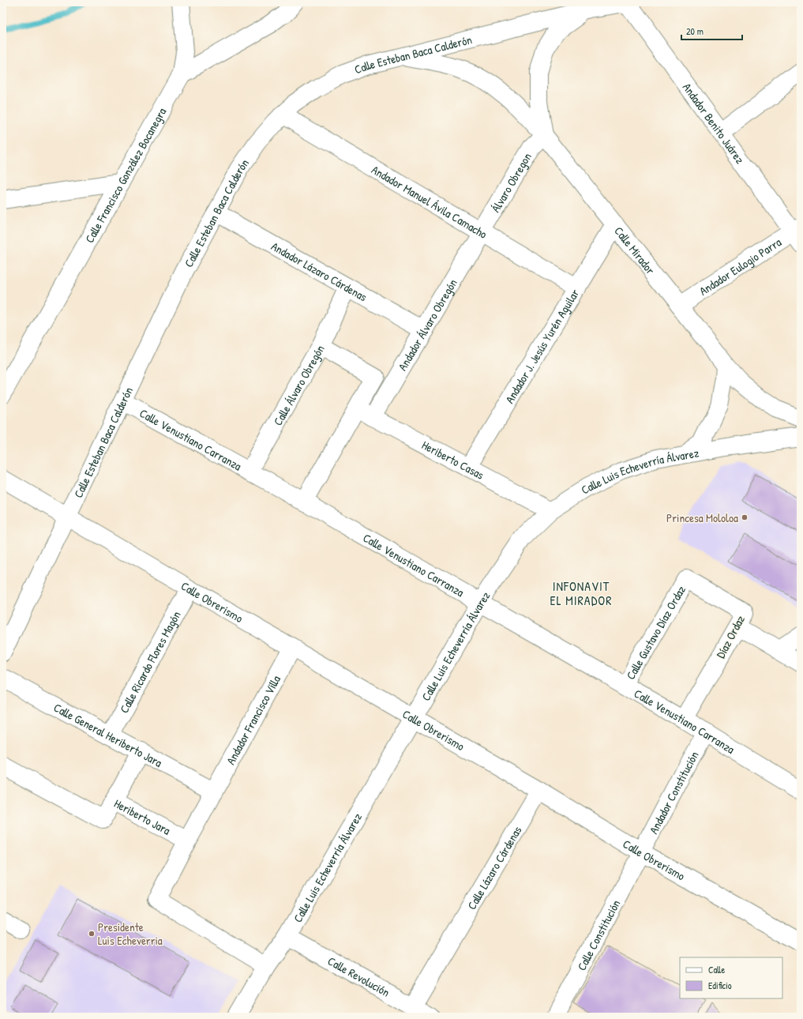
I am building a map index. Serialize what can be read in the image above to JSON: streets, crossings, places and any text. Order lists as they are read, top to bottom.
{
  "streets": {
    "street": [
      "Calle Esteban Baca Calderón",
      "Andador Benito Juárez",
      "Calle Francisco González Bocanegra",
      "Álvaro Obregon",
      "Andador Manuel Ávila Camacho",
      "Calle Mirador",
      "Andador Eulogio Parra",
      "Andador Lázaro Cárdenas",
      "Andador Álvaro Obregón",
      "Andador J. Jesús Yurén Aguilar",
      "Calle Álvaro Obregón",
      "Calle Venustiano Carranza",
      "Heriberto Casas",
      "Calle Luis Echeverría Álvarez",
      "Calle Obrerismo",
      "Calle Gustavo Díaz Ordaz",
      "Díaz Ordaz",
      "Calle Ricardo Flores Magón",
      "Andador Francisco Villa",
      "Calle General Heriberto Jara",
      "Andador Constitución",
      "Heriberto Jara",
      "Calle Lázaro Cárdenas",
      "Calle Constitución",
      "Calle Revolución"
    ]
  },
  "crossings": [
    ["Calle Esteban Baca Calderón", "Andador Benito Juárez"],
    ["Calle Esteban Baca Calderón", "Andador Manuel Ávila Camacho"],
    ["Calle Esteban Baca Calderón", "Calle Mirador"],
    ["Calle Esteban Baca Calderón", "Andador Lázaro Cárdenas"],
    ["Calle Esteban Baca Calderón", "Calle Venustiano Carranza"],
    ["Calle Esteban Baca Calderón", "Calle Obrerismo"],
    ["Andador Benito Juárez", "Andador Eulogio Parra"],
    ["Álvaro Obregon", "Andador Manuel Ávila Camacho"],
    ["Álvaro Obregon", "Calle Mirador"],
    ["Álvaro Obregon", "Andador Álvaro Obregón"],
    ["Andador Manuel Ávila Camacho", "Andador Álvaro Obregón"],
    ["Andador Manuel Ávila Camacho", "Andador J. Jesús Yurén Aguilar"],
    ["Calle Mirador", "Andador Eulogio Parra"],
    ["Calle Mirador", "Andador J. Jesús Yurén Aguilar"],
    ["Andador Lázaro Cárdenas", "Andador Álvaro Obregón"],
    ["Andador Álvaro Obregón", "Heriberto Casas"],
    ["Andador J. Jesús Yurén Aguilar", "Heriberto Casas"],
    ["Calle Álvaro Obregón", "Calle Venustiano Carranza"],
    ["Calle Álvaro Obregón", "Heriberto Casas"],
    ["Calle Venustiano Carranza", "Calle Luis Echeverría Álvarez"],
    ["Calle Venustiano Carranza", "Calle Gustavo Díaz Ordaz"],
    ["Calle Venustiano Carranza", "Díaz Ordaz"],
    ["Calle Venustiano Carranza", "Andador Constitución"],
    ["Heriberto Casas", "Calle Luis Echeverría Álvarez"],
    ["Calle Luis Echeverría Álvarez", "Calle Obrerismo"],
    ["Calle Luis Echeverría Álvarez", "Calle Revolución"],
    ["Calle Obrerismo", "Calle Ricardo Flores Magón"],
    ["Calle Obrerismo", "Andador Francisco Villa"],
    ["Calle Obrerismo", "Andador Constitución"],
    ["Calle Obrerismo", "Calle Lázaro Cárdenas"],
    ["Calle Obrerismo", "Calle Constitución"],
    ["Calle Gustavo Díaz Ordaz", "Díaz Ordaz"],
    ["Calle Ricardo Flores Magón", "Calle General Heriberto Jara"],
    ["Andador Francisco Villa", "Calle General Heriberto Jara"],
    ["Andador Francisco Villa", "Heriberto Jara"],
    ["Calle General Heriberto Jara", "Heriberto Jara"],
    ["Andador Constitución", "Calle Constitución"],
    ["Calle Lázaro Cárdenas", "Calle Revolución"]
  ],
  "districts": ["INFONAVIT EL MIRADOR"],
  "places": ["Princesa Mololoa", "Presidente Luis Echeverria"],
  "legend": ["Calle", "Edificio"],
  "scale_bar": "20 m"
}
